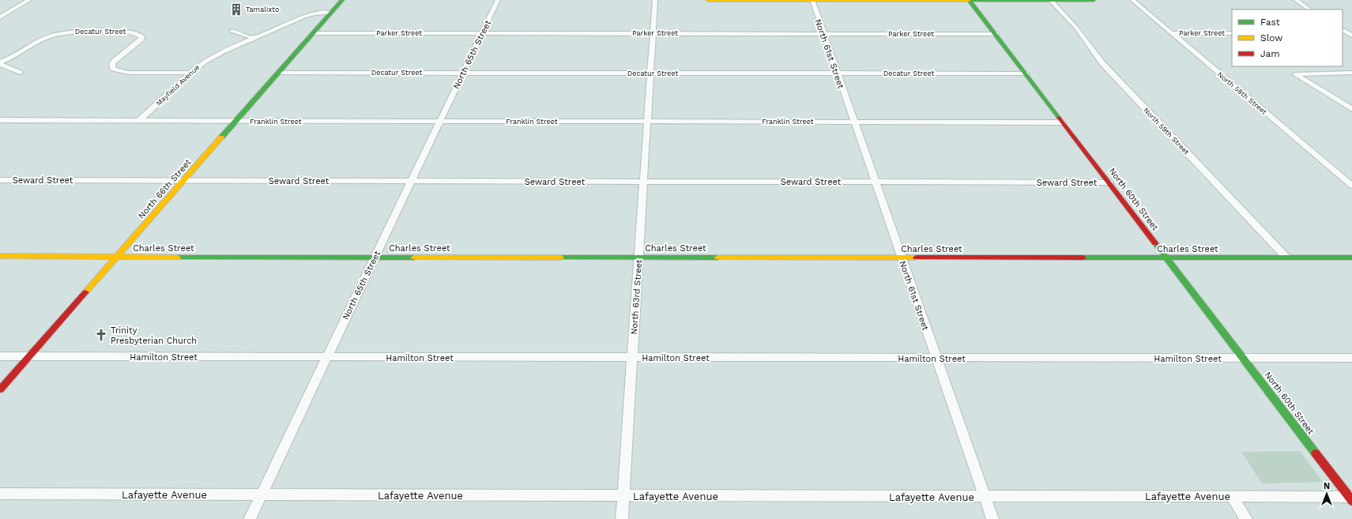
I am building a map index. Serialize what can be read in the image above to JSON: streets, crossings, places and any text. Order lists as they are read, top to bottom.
{
  "streets": {
    "street": [
      "Decatur Street",
      "Parker Street",
      "North 61st Street",
      "North 65th Street",
      "Mayfield Avenue",
      "North 58th Street",
      "Franklin Street",
      "North 59th Street",
      "Seward Street",
      "North 66th Street",
      "North 60th Street",
      "Charles Street",
      "North 63rd Street",
      "Hamilton Street",
      "Lafayette Avenue"
    ]
  },
  "crossings": [
    ["Decatur Street", "North 61st Street"],
    ["Decatur Street", "North 65th Street"],
    ["Decatur Street", "Mayfield Avenue"],
    ["Decatur Street", "North 66th Street"],
    ["Decatur Street", "North 60th Street"],
    ["Decatur Street", "North 63rd Street"],
    ["Parker Street", "North 61st Street"],
    ["Parker Street", "North 65th Street"],
    ["Parker Street", "North 58th Street"],
    ["Parker Street", "North 66th Street"],
    ["Parker Street", "North 60th Street"],
    ["Parker Street", "North 63rd Street"],
    ["North 61st Street", "Franklin Street"],
    ["North 61st Street", "Seward Street"],
    ["North 61st Street", "Charles Street"],
    ["North 61st Street", "Hamilton Street"],
    ["North 61st Street", "Lafayette Avenue"],
    ["North 65th Street", "Franklin Street"],
    ["North 65th Street", "Seward Street"],
    ["North 65th Street", "Charles Street"],
    ["North 65th Street", "Hamilton Street"],
    ["North 65th Street", "Lafayette Avenue"],
    ["Mayfield Avenue", "Franklin Street"],
    ["Mayfield Avenue", "North 66th Street"],
    ["Franklin Street", "North 66th Street"],
    ["Franklin Street", "North 60th Street"],
    ["Franklin Street", "North 63rd Street"],
    ["North 59th Street", "Charles Street"],
    ["Seward Street", "North 66th Street"],
    ["Seward Street", "North 60th Street"],
    ["Seward Street", "North 63rd Street"],
    ["North 66th Street", "Charles Street"],
    ["North 66th Street", "Hamilton Street"],
    ["North 60th Street", "Charles Street"],
    ["North 60th Street", "Hamilton Street"],
    ["North 60th Street", "Lafayette Avenue"],
    ["Charles Street", "North 63rd Street"],
    ["North 63rd Street", "Hamilton Street"],
    ["North 63rd Street", "Lafayette Avenue"]
  ],
  "places": {
    "building": ["Tamalixto"],
    "church": ["Trinity Presbyterian Church"]
  },
  "legend": ["Fast", "Slow", "Jam"],
  "north": "top"
}
